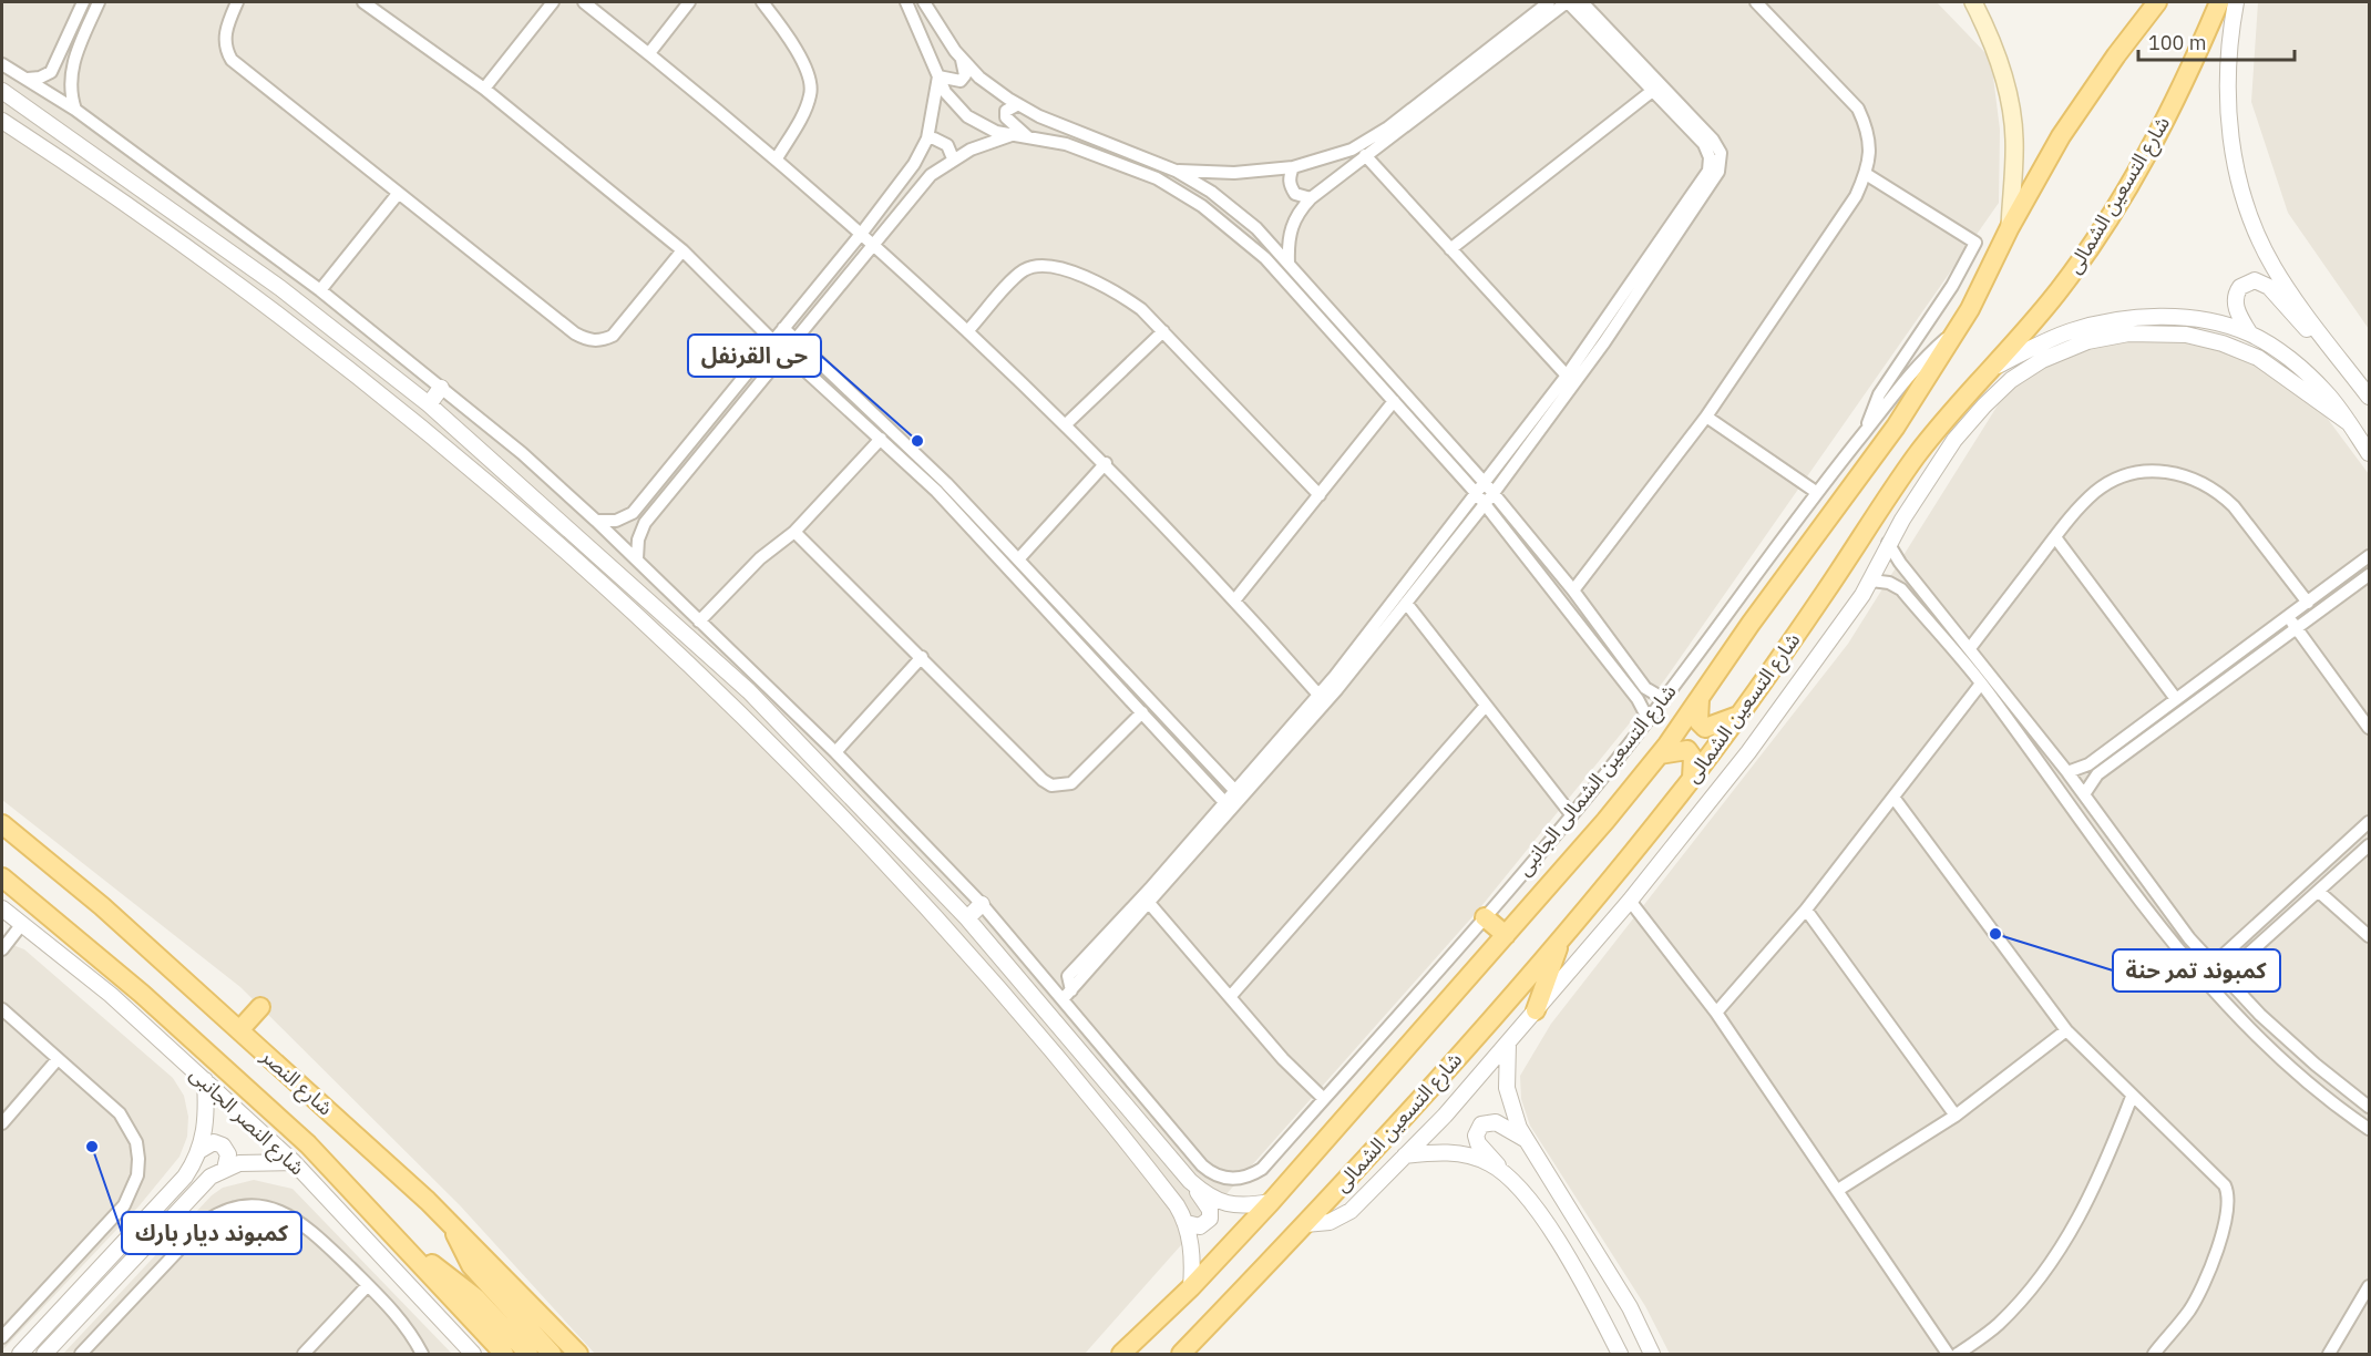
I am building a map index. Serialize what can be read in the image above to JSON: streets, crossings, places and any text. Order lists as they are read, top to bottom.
{
  "streets": {
    "main road": ["شارع التسعين الشمالى", "شارع النصر"],
    "street": ["شارع التسعين الشمالى الجانبى", "شارع النصر الجانبى"]
  },
  "crossings": [
    ["شارع التسعين الشمالى", "شارع التسعين الشمالى الجانبى"]
  ],
  "places": ["حى القرنفل", "كمبوند تمر حنة", "كمبوند ديار بارك"],
  "scale_bar": "100 m"
}
